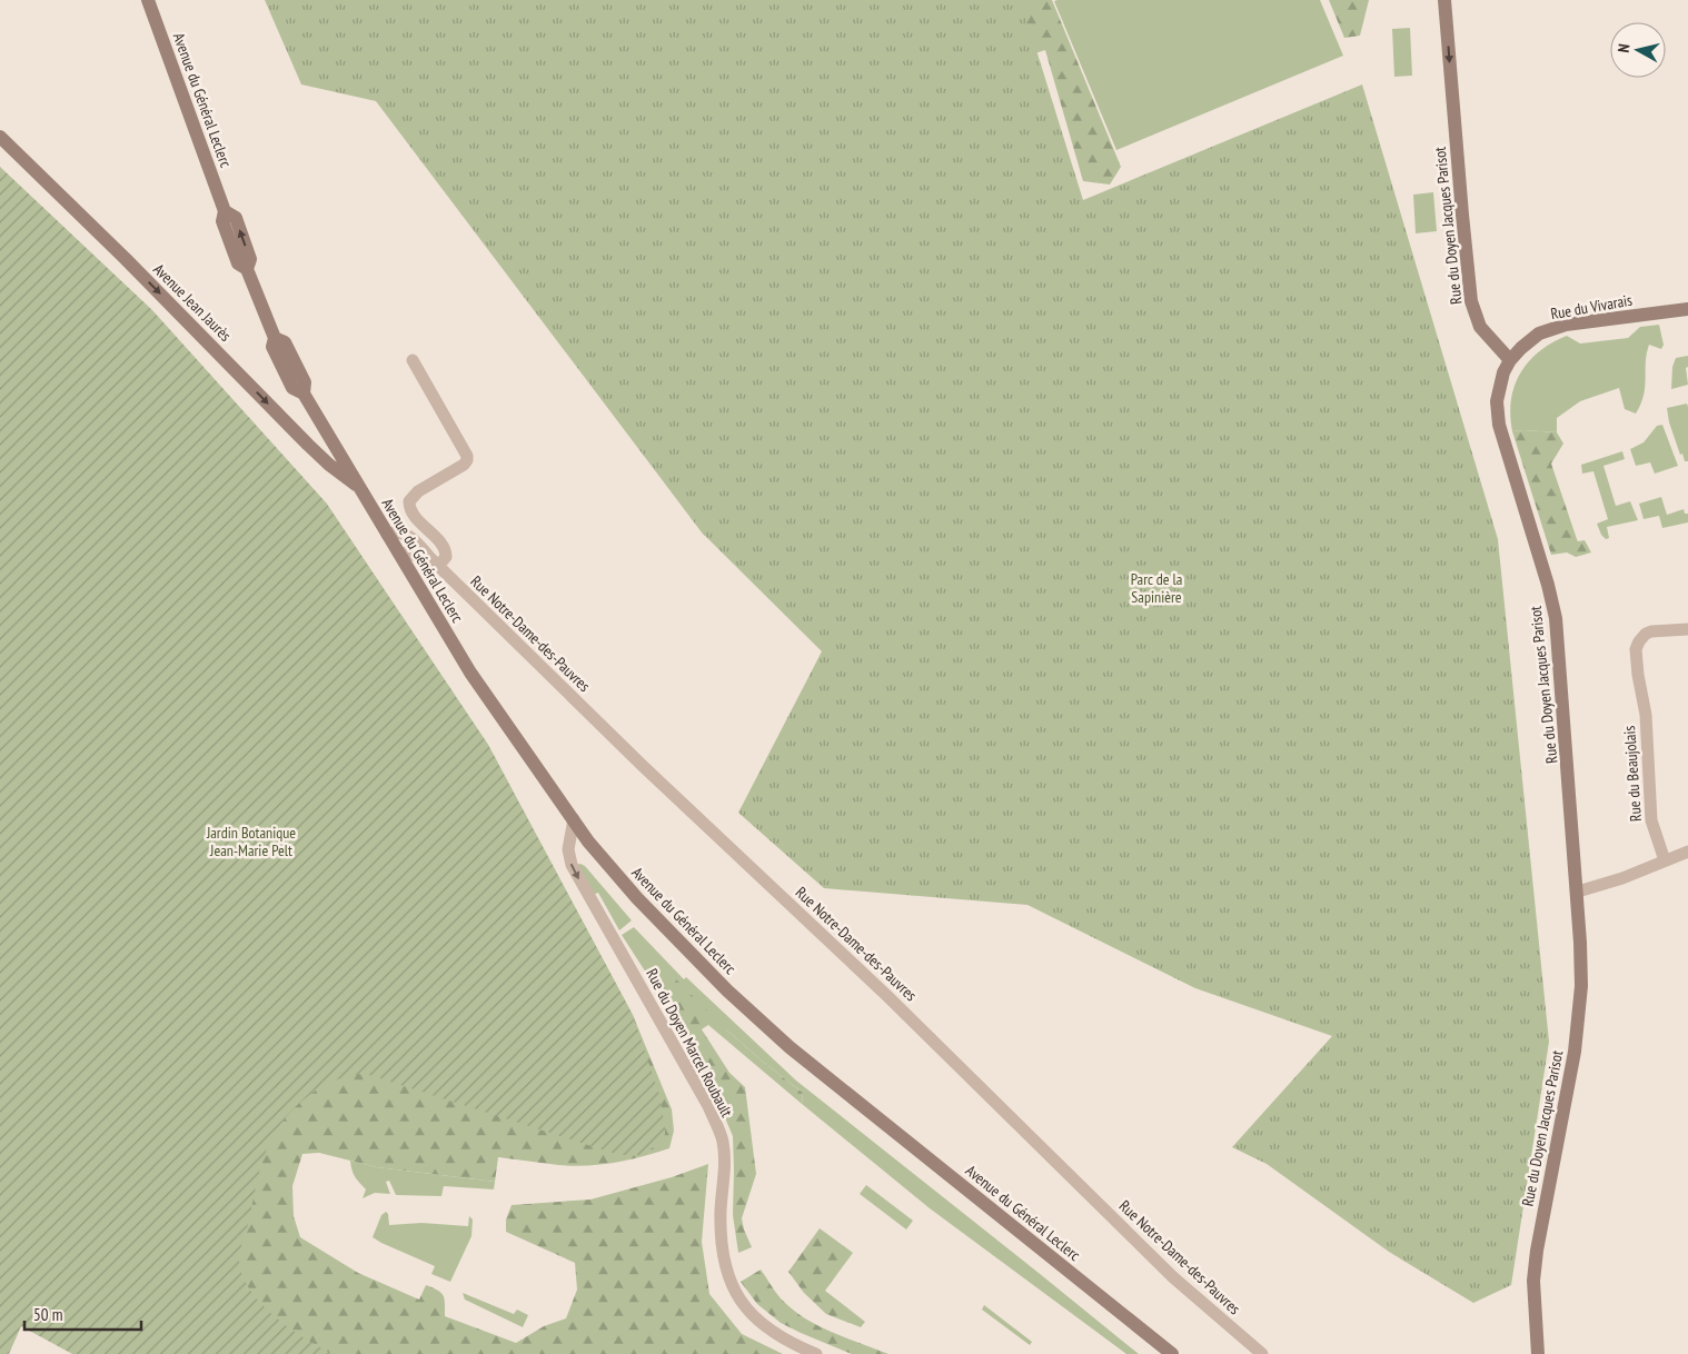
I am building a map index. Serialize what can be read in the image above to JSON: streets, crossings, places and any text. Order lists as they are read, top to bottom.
{
  "streets": {
    "street": [
      "Avenue du Général Leclerc",
      "Rue du Doyen Jacques Parisot",
      "Avenue Jean Jaurès",
      "Rue du Vivarais",
      "Rue Notre-Dame-des-Pauvres",
      "Rue du Beaujolais",
      "Rue du Doyen Marcel Roubault"
    ]
  },
  "crossings": [
    ["Avenue du Général Leclerc", "Avenue Jean Jaurès"],
    ["Avenue du Général Leclerc", "Rue Notre-Dame-des-Pauvres"],
    ["Avenue du Général Leclerc", "Rue du Doyen Marcel Roubault"],
    ["Rue du Doyen Jacques Parisot", "Rue du Vivarais"]
  ],
  "one_way": ["Avenue Jean Jaurès", "Rue du Doyen Marcel Roubault"],
  "parks": ["Parc de la Sapinière", "Jardin Botanique Jean-Marie Pelt"],
  "scale_bar": "50 m",
  "north": "left"
}
